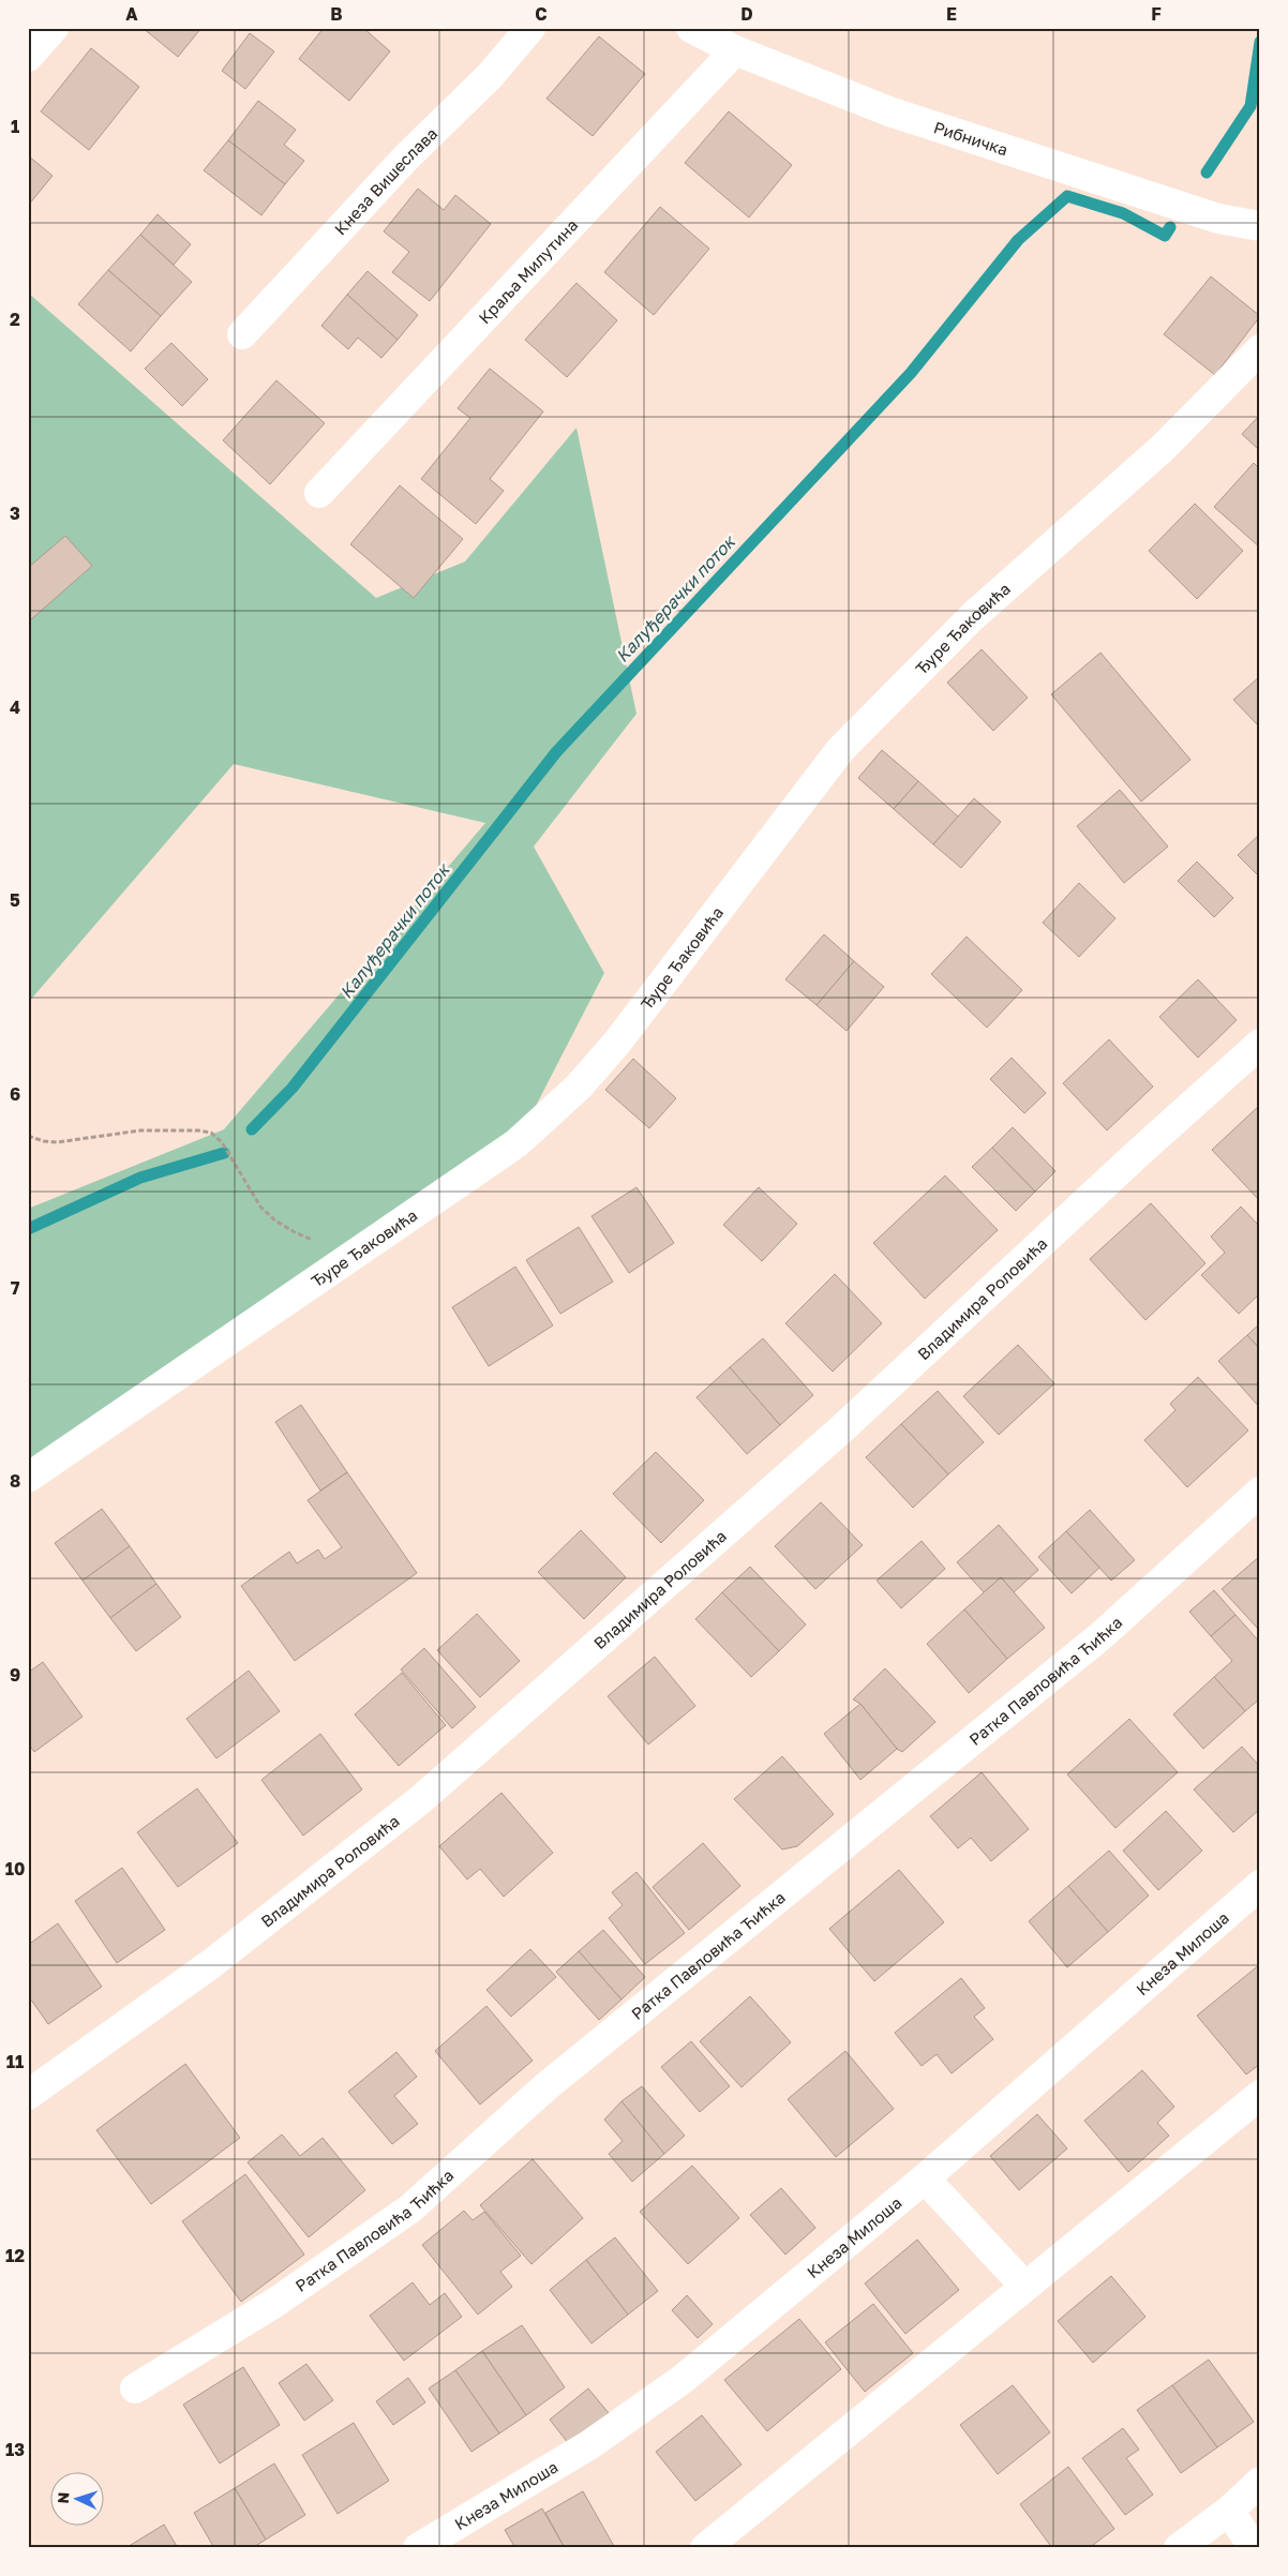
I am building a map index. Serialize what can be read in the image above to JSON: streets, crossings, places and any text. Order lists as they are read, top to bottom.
{
  "streets": {
    "street": [
      "Рибничка",
      "Кнеза Вишеслава",
      "Краља Милутина",
      "Ђуре Ђаковића",
      "Владимира Роловића",
      "Ратка Павловића Ћићка",
      "Кнеза Милоша"
    ]
  },
  "crossings": [
    ["Рибничка", "Краља Милутина"]
  ],
  "water": ["Калуђерачки поток"],
  "north": "left",
  "grid": {
    "columns": [
      "A",
      "B",
      "C",
      "D",
      "E",
      "F"
    ],
    "rows": [
      "1",
      "2",
      "3",
      "4",
      "5",
      "6",
      "7",
      "8",
      "9",
      "10",
      "11",
      "12",
      "13"
    ]
  }
}
